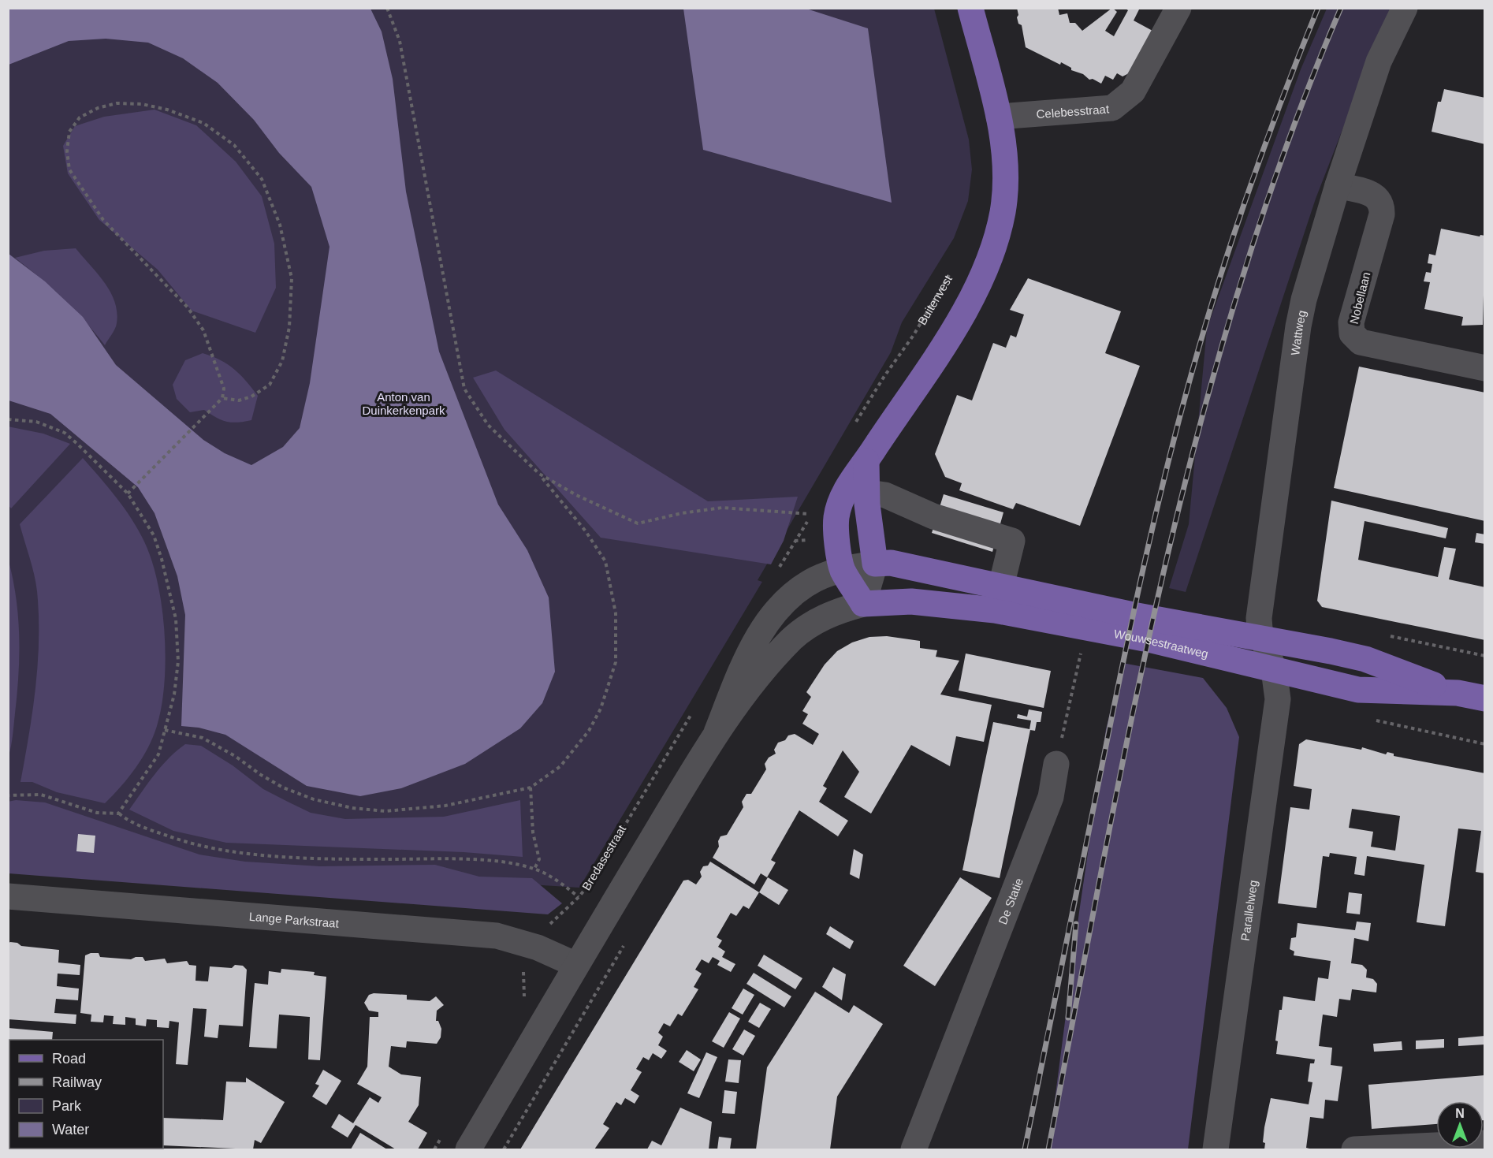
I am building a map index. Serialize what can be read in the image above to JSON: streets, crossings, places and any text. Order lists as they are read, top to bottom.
{
  "streets": {
    "main road": ["Wouwsestraatweg"],
    "street": [
      "Celebesstraat",
      "Nobellaan",
      "Wattweg",
      "De Statie",
      "Parallelweg",
      "Lange Parkstraat"
    ],
    "path": ["Buitenvest", "Bredasestraat"]
  },
  "crossings": [
    ["Nobellaan", "Wattweg"],
    ["Wattweg", "Wouwsestraatweg"],
    ["Wattweg", "Parallelweg"],
    ["Wouwsestraatweg", "Parallelweg"],
    ["Bredasestraat", "Lange Parkstraat"]
  ],
  "parks": ["Anton van Duinkerkenpark"],
  "legend": [
    "Road",
    "Railway",
    "Park",
    "Water"
  ],
  "north": "top"
}
